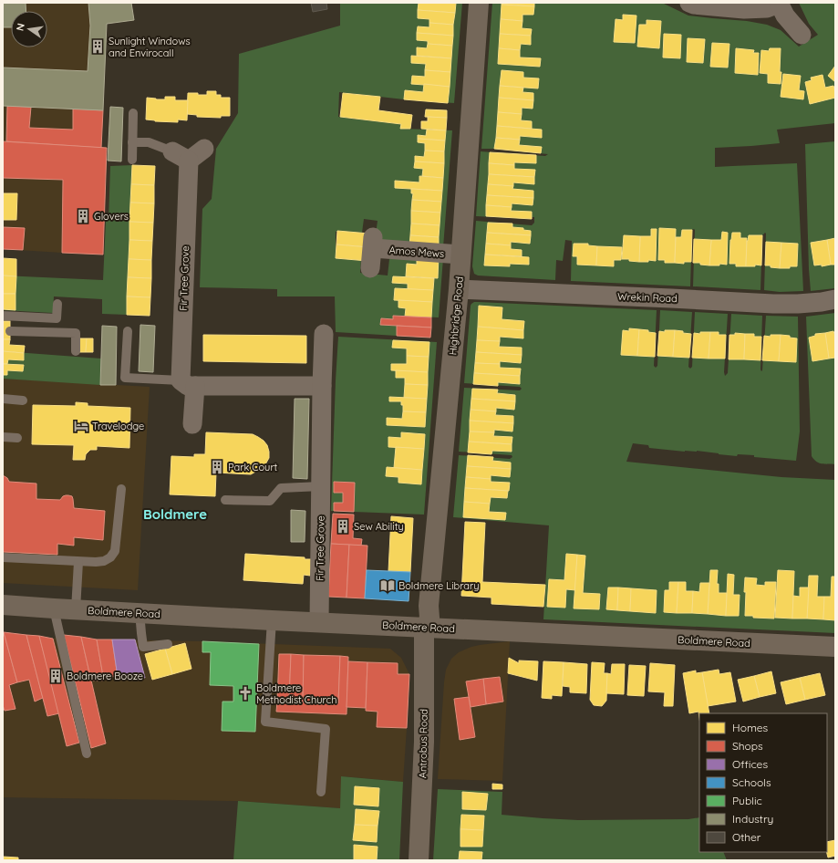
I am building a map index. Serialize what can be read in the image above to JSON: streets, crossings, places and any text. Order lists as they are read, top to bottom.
{
  "streets": {
    "street": [
      "Amos Mews",
      "Fir Tree Grove",
      "Wrekin Road",
      "Highbridge Road",
      "Boldmere Road",
      "Antrobus Road"
    ]
  },
  "crossings": [
    ["Amos Mews", "Highbridge Road"],
    ["Fir Tree Grove", "Boldmere Road"],
    ["Wrekin Road", "Highbridge Road"],
    ["Highbridge Road", "Boldmere Road"],
    ["Highbridge Road", "Antrobus Road"],
    ["Boldmere Road", "Antrobus Road"]
  ],
  "districts": ["Boldmere"],
  "places": {
    "building": [
      "Sunlight Windows and Envirocall",
      "Glovers",
      "Park Court",
      "Sew Ability",
      "Boldmere Booze"
    ],
    "hotel": ["Travelodge"],
    "library": ["Boldmere Library"],
    "church": ["Boldmere Methodist Church"]
  },
  "legend": [
    "Homes",
    "Shops",
    "Offices",
    "Schools",
    "Public",
    "Industry",
    "Other"
  ],
  "north": "left"
}
